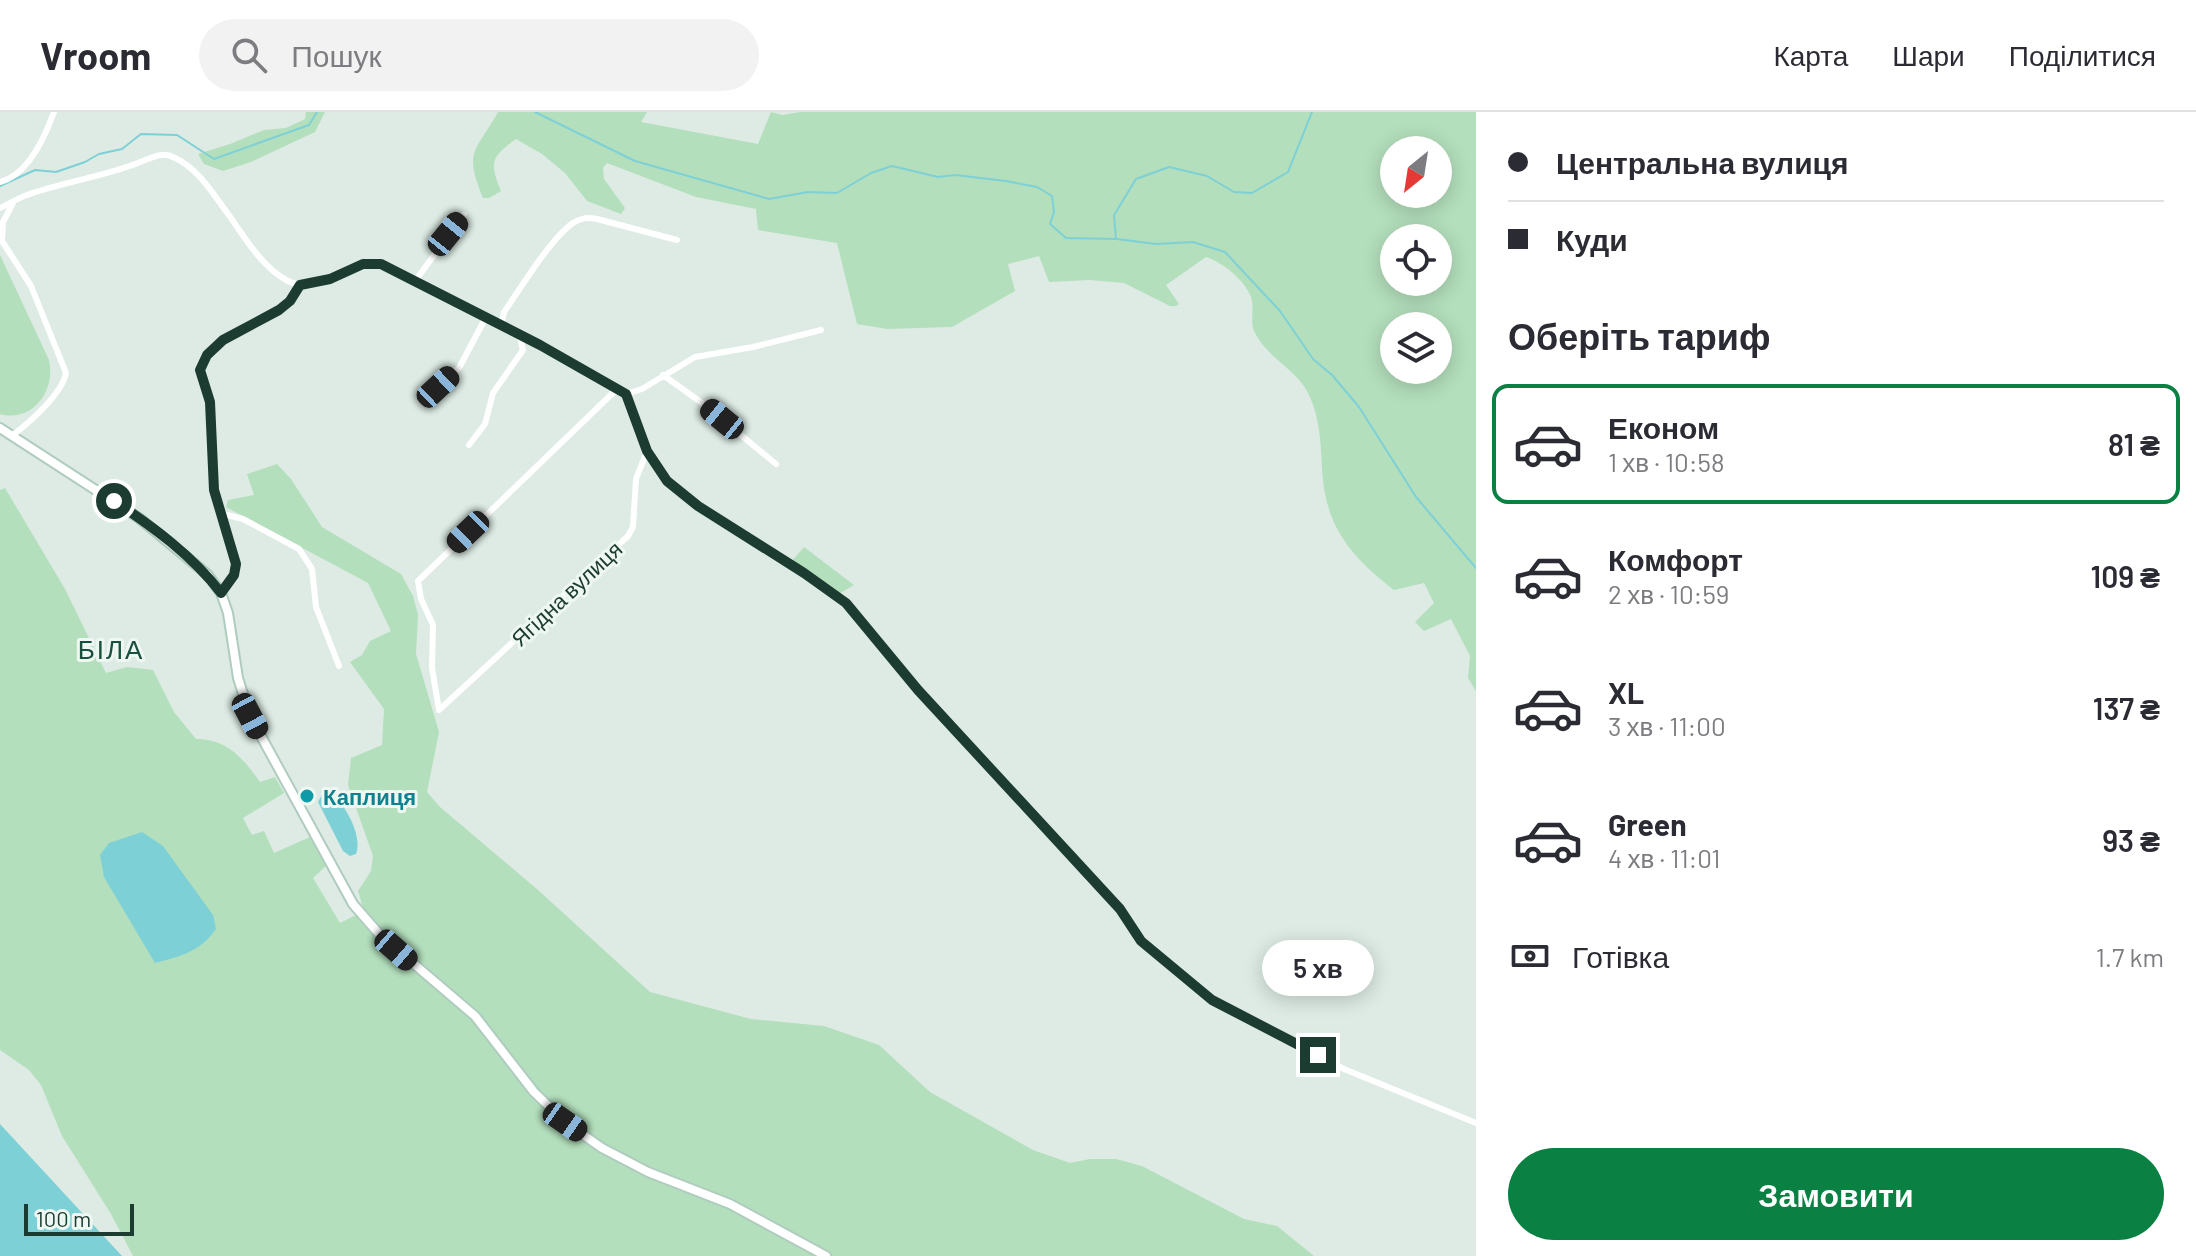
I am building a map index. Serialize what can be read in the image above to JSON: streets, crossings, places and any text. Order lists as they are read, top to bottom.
{
  "streets": {
    "street": ["Ягідна вулиця"]
  },
  "districts": ["БІЛА"],
  "places": ["Каплиця"],
  "scale_bar": "100 m",
  "north": "bottom left",
  "page": {
    "header": "Vroom",
    "search": "Пошук",
    "nav": ["Карта", "Шари", "Поділитися"],
    "banner": ["Центральна вулиця", "Куди"],
    "heading": "Оберіть тариф",
    "list": [
      {
        "name": "Економ",
        "note": "1 хв · 10:58",
        "value": "81 ₴"
      },
      {
        "name": "Комфорт",
        "note": "2 хв · 10:59",
        "value": "109 ₴"
      },
      {
        "name": "XL",
        "note": "3 хв · 11:00",
        "value": "137 ₴"
      },
      {
        "name": "Green",
        "note": "4 хв · 11:01",
        "value": "93 ₴"
      }
    ],
    "pay": ["Готівка", "1.7 km"],
    "bubble": "5 хв",
    "buttons": "Замовити",
    "scale": "100 m"
  }
}
